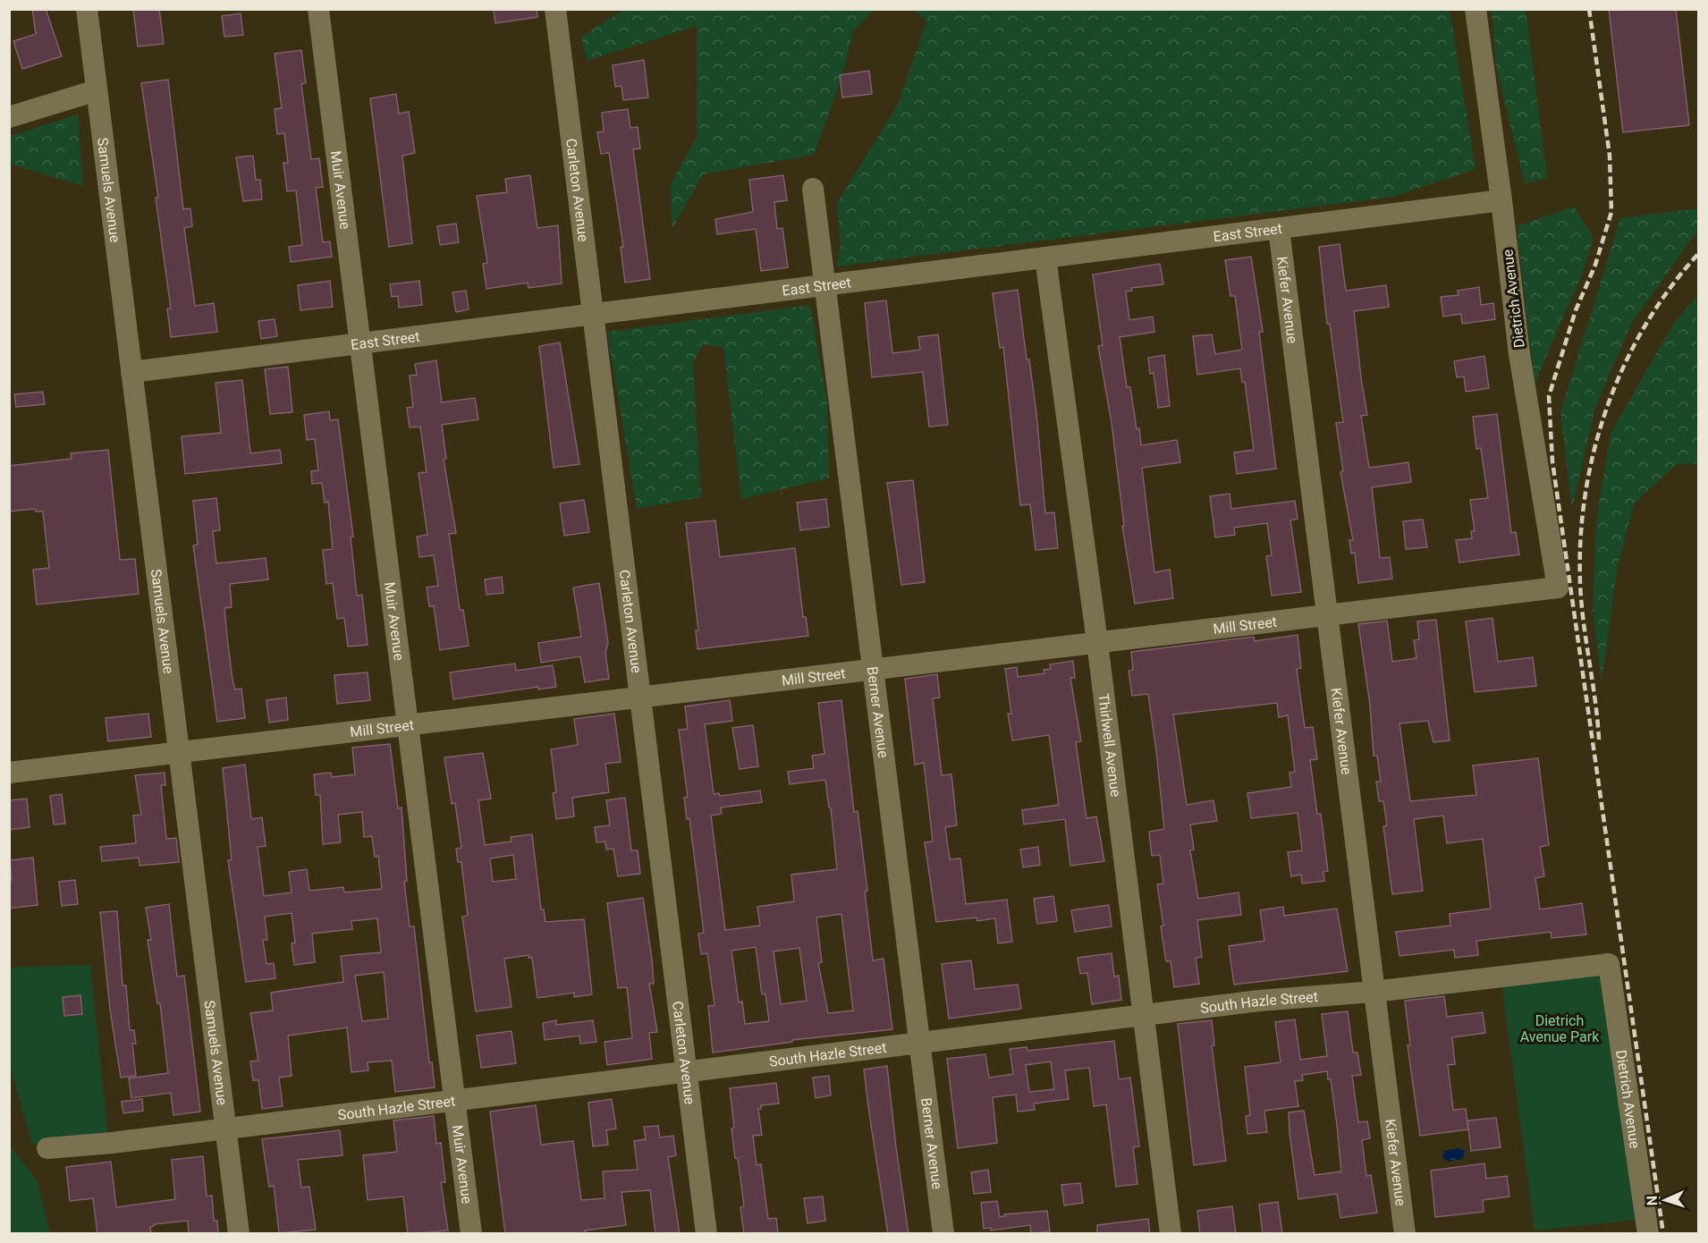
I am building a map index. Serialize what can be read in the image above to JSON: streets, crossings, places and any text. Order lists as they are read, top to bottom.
{
  "streets": {
    "street": [
      "Samuels Avenue",
      "Muir Avenue",
      "Carleton Avenue",
      "East Street",
      "Dietrich Avenue",
      "Kiefer Avenue",
      "Mill Street",
      "Berner Avenue",
      "Thirlwell Avenue",
      "South Hazle Street"
    ]
  },
  "crossings": [
    ["Samuels Avenue", "East Street"],
    ["Samuels Avenue", "Mill Street"],
    ["Samuels Avenue", "South Hazle Street"],
    ["Muir Avenue", "East Street"],
    ["Muir Avenue", "Mill Street"],
    ["Muir Avenue", "South Hazle Street"],
    ["Carleton Avenue", "East Street"],
    ["Carleton Avenue", "Mill Street"],
    ["Carleton Avenue", "South Hazle Street"],
    ["East Street", "Dietrich Avenue"],
    ["East Street", "Kiefer Avenue"],
    ["East Street", "Berner Avenue"],
    ["East Street", "Thirlwell Avenue"],
    ["Dietrich Avenue", "Mill Street"],
    ["Dietrich Avenue", "South Hazle Street"],
    ["Kiefer Avenue", "Mill Street"],
    ["Kiefer Avenue", "South Hazle Street"],
    ["Mill Street", "Berner Avenue"],
    ["Mill Street", "Thirlwell Avenue"],
    ["Berner Avenue", "South Hazle Street"],
    ["Thirlwell Avenue", "South Hazle Street"]
  ],
  "parks": ["Dietrich Avenue Park"],
  "north": "left"
}
